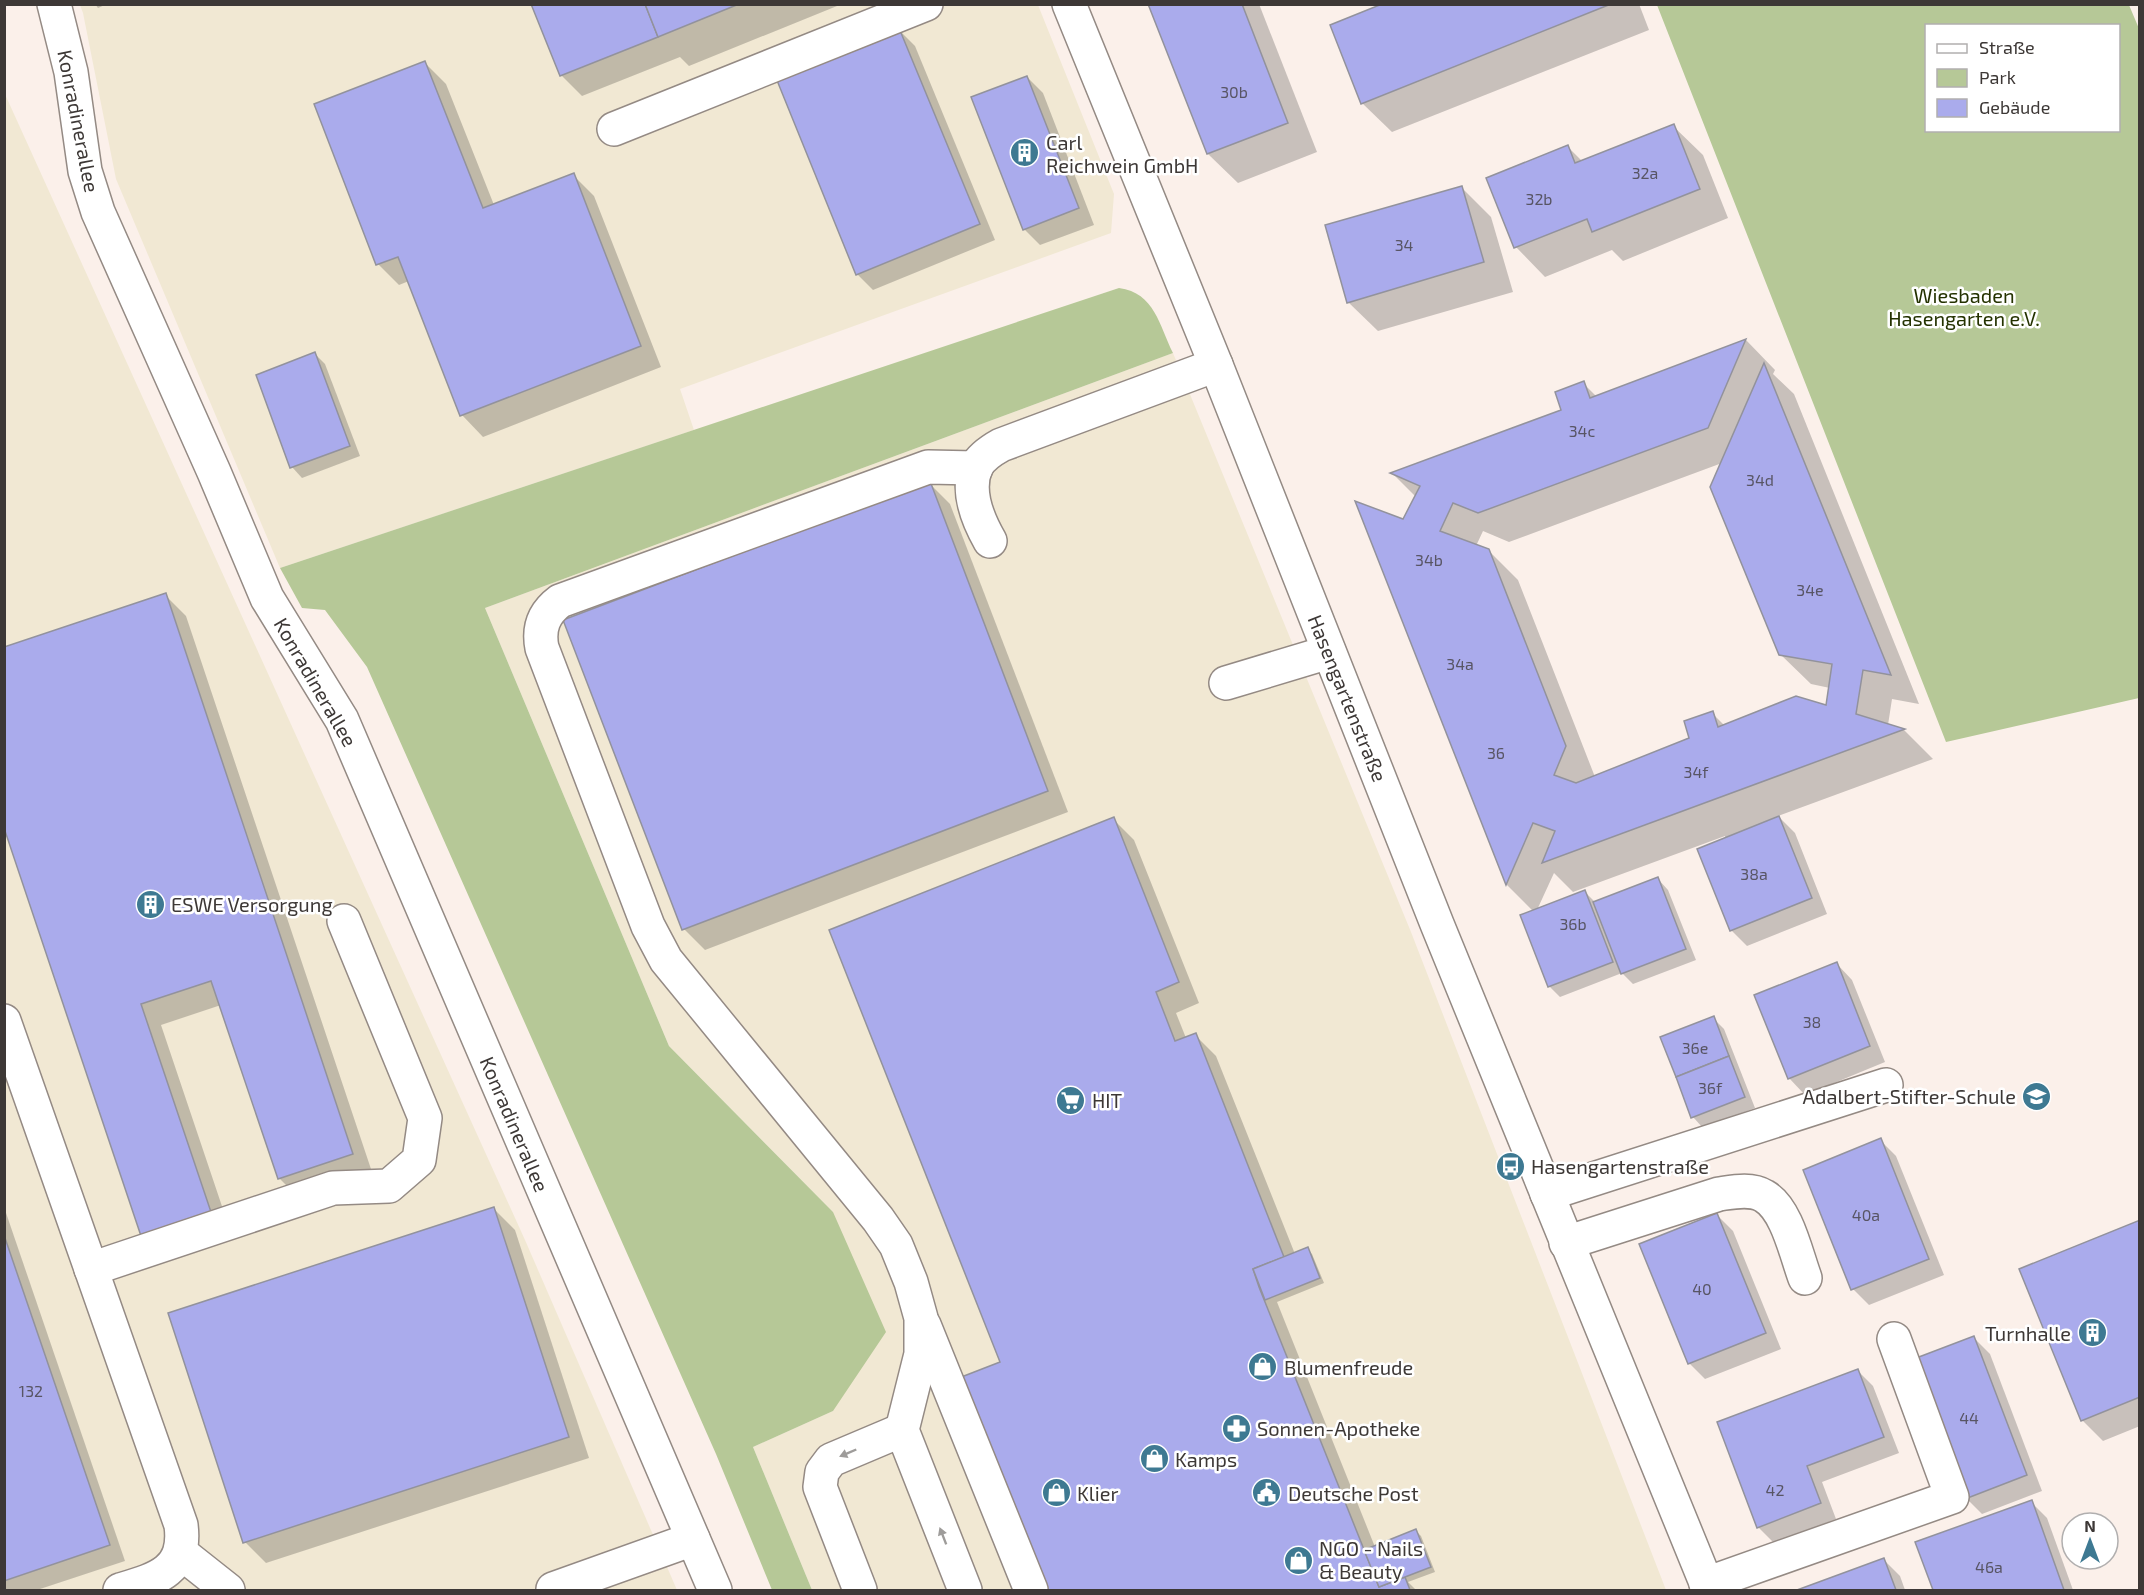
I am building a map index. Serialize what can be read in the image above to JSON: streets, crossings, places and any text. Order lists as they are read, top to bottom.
{
  "streets": {
    "street": ["Konradinerallee", "Hasengartenstraße"]
  },
  "parks": ["Wiesbaden Hasengarten e.V."],
  "places": {
    "building": ["Carl Reichwein GmbH", "ESWE Versorgung", "Turnhalle"],
    "school or university": ["Adalbert-Stifter-Schule"],
    "supermarket": ["HIT"],
    "bus stop": ["Hasengartenstraße"],
    "shop": [
      "Blumenfreude",
      "Kamps",
      "Klier",
      "NGO - Nails & Beauty"
    ],
    "pharmacy": ["Sonnen-Apotheke"],
    "public building": ["Deutsche Post"]
  },
  "house_numbers": [
    "30b",
    "32a",
    "32b",
    "34",
    "34c",
    "34d",
    "34b",
    "34e",
    "34a",
    "36",
    "34f",
    "38a",
    "36b",
    "38",
    "36e",
    "36f",
    "40a",
    "40",
    "132",
    "44",
    "42",
    "46a"
  ],
  "legend": ["Straße", "Park", "Gebäude"],
  "north": "top"
}
